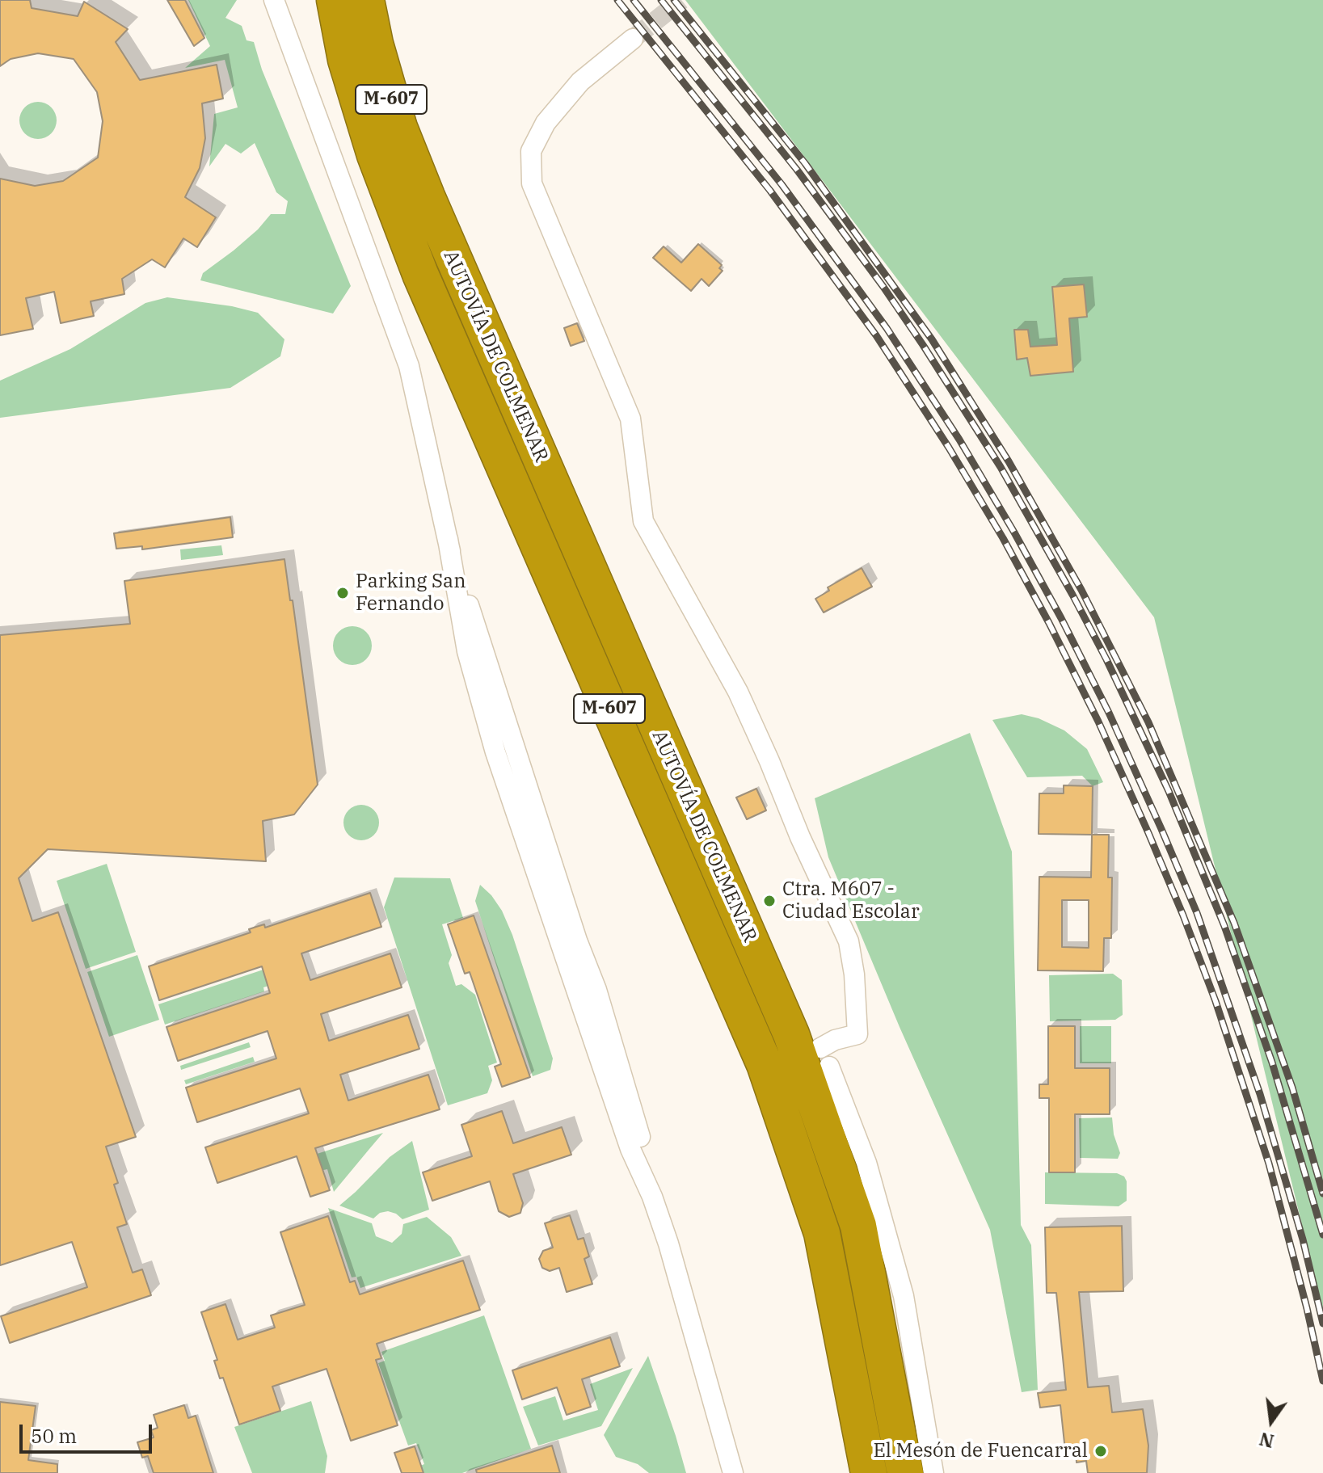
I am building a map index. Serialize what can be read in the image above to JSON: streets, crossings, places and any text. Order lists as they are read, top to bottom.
{
  "streets": {
    "highway": ["M-607", "AUTOVÍA DE COLMENAR"]
  },
  "places": ["Parking San Fernando", "Ctra. M607 - Ciudad Escolar", "El Mesón de Fuencarral"],
  "scale_bar": "50 m",
  "north": "bottom"
}
